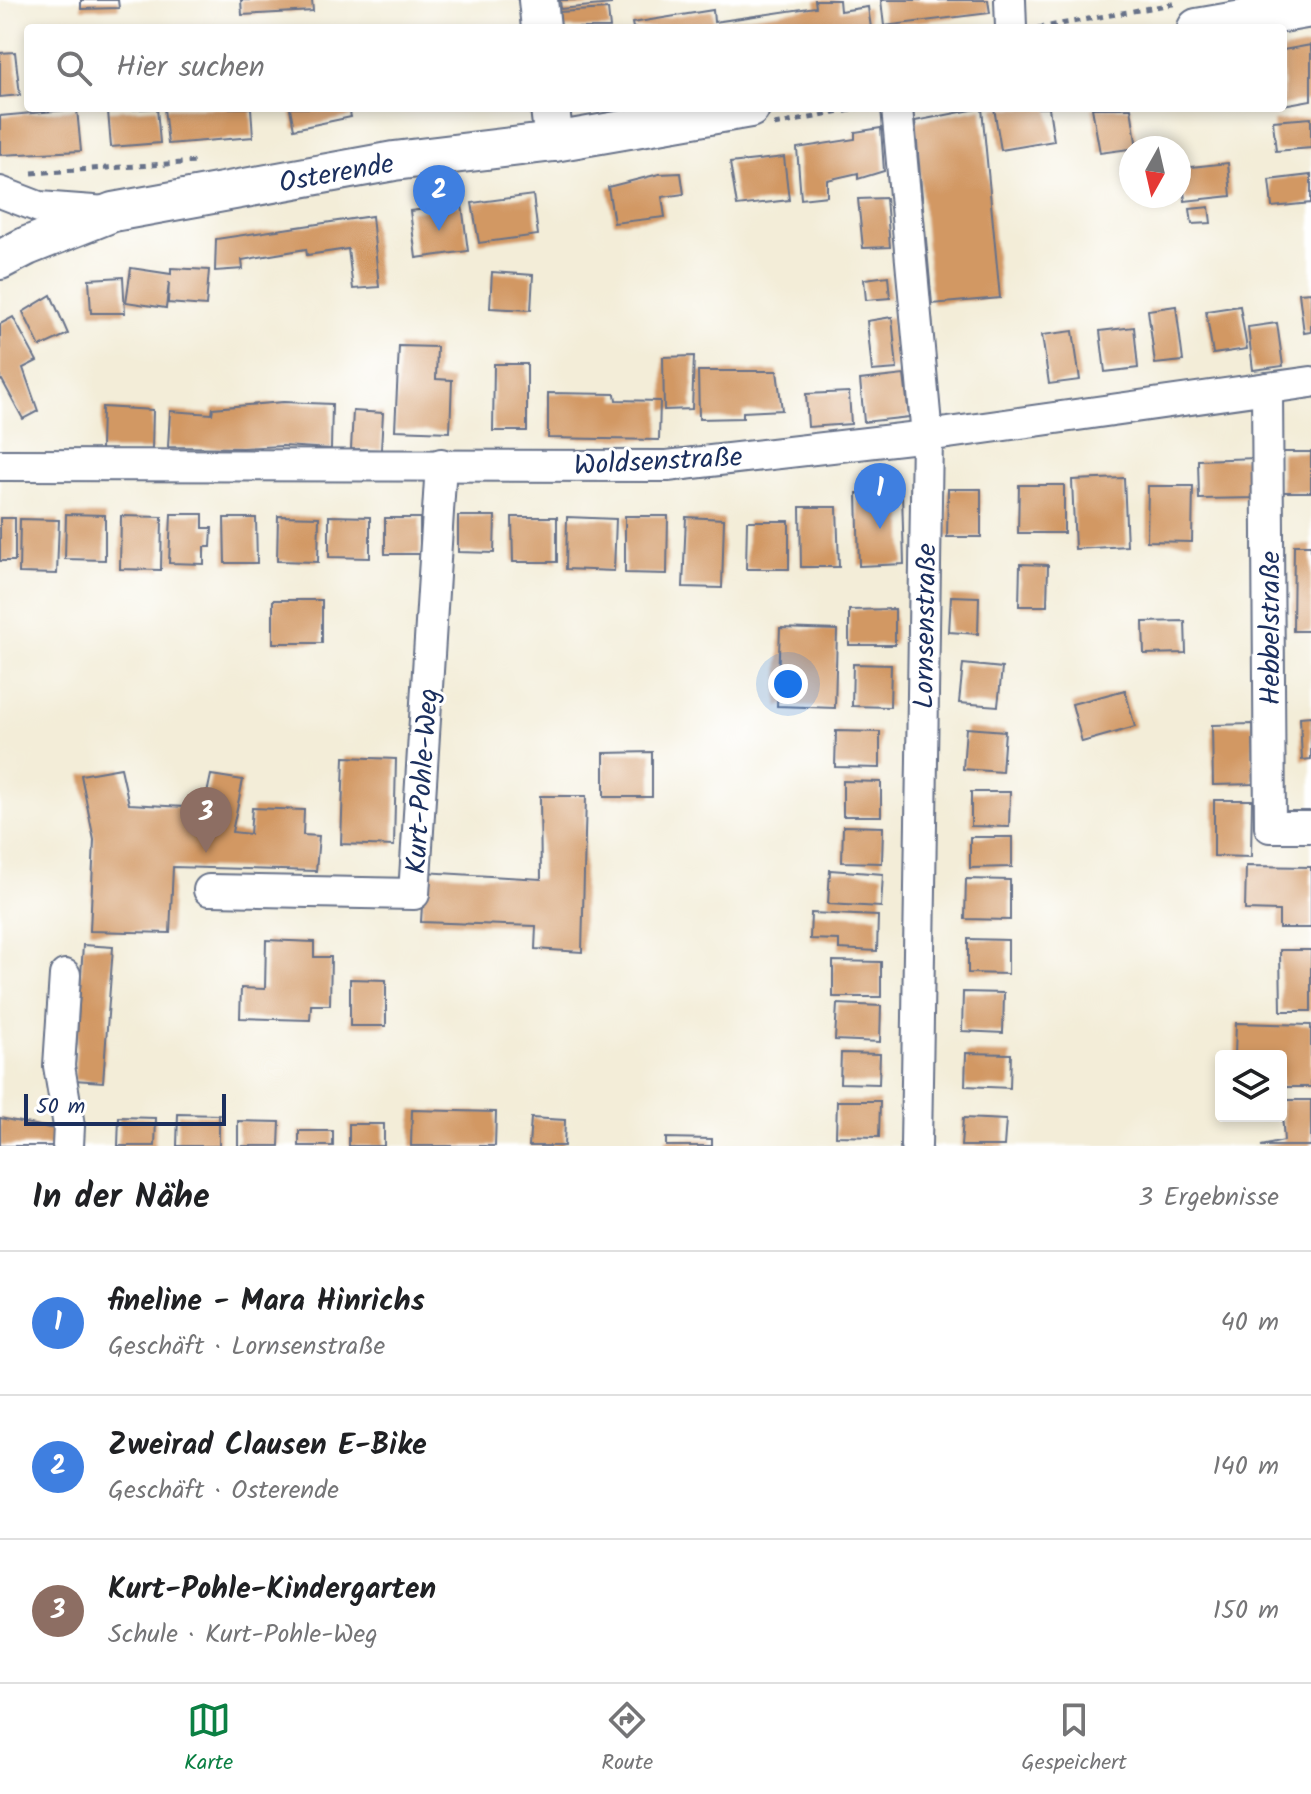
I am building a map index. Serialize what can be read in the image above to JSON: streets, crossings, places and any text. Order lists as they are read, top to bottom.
{
  "streets": {
    "main road": ["Osterende"],
    "street": [
      "Woldsenstraße",
      "Lornsenstraße",
      "Hebbelstraße",
      "Kurt-Pohle-Weg"
    ]
  },
  "crossings": [
    ["Woldsenstraße", "Lornsenstraße"],
    ["Woldsenstraße", "Hebbelstraße"],
    ["Woldsenstraße", "Kurt-Pohle-Weg"]
  ],
  "scale_bar": "50 m",
  "north": "bottom",
  "page": {
    "search": "Hier suchen",
    "pins": ["2", "1", "3"],
    "scale": "50 m",
    "heading": ["In der Nähe", "3 Ergebnisse"],
    "list": [
      {
        "mark": "1",
        "name": "fineline - Mara Hinrichs",
        "note": "Geschäft · Lornsenstraße",
        "value": "40 m"
      },
      {
        "mark": "2",
        "name": "Zweirad Clausen E-Bike",
        "note": "Geschäft · Osterende",
        "value": "140 m"
      },
      {
        "mark": "3",
        "name": "Kurt-Pohle-Kindergarten",
        "note": "Schule · Kurt-Pohle-Weg",
        "value": "150 m"
      }
    ],
    "nav": ["Karte", "Route", "Gespeichert"]
  }
}
